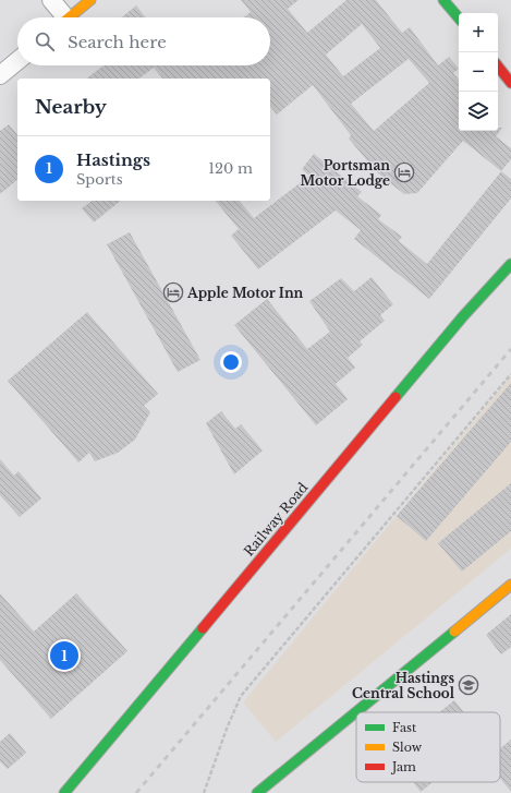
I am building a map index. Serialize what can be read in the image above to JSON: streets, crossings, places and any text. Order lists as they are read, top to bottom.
{
  "streets": {
    "main road": ["Railway Road"]
  },
  "places": {
    "hotel": ["Portsman Motor Lodge", "Apple Motor Inn"],
    "school or university": ["Hastings Central School"]
  },
  "legend": ["Fast", "Slow", "Jam"],
  "page": {
    "map_buttons": ["+", "−"],
    "search": "Search here",
    "heading": "Nearby",
    "list": [
      {
        "mark": "1",
        "name": "Hastings",
        "note": "Sports",
        "value": "120 m"
      }
    ],
    "pins": "1"
  }
}
